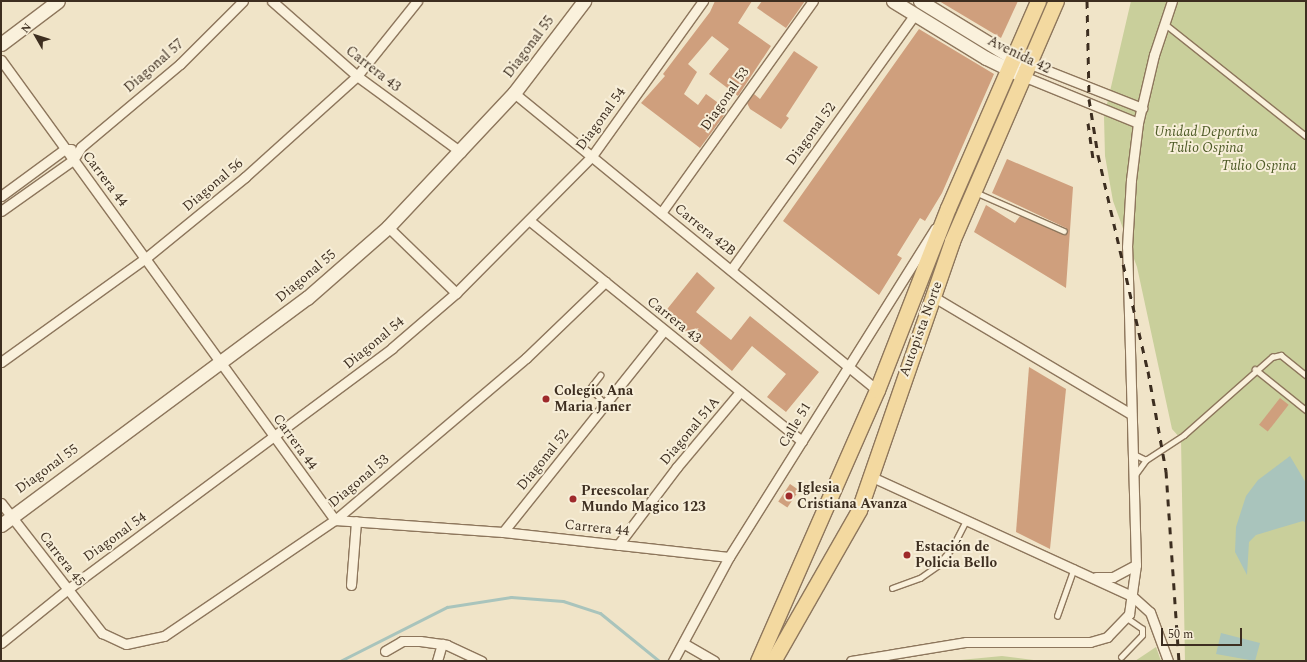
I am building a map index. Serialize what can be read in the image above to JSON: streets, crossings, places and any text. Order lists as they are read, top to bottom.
{
  "streets": {
    "main road": ["Autopista Norte"],
    "street": [
      "Diagonal 55",
      "Avenida 42",
      "Diagonal 57",
      "Carrera 43",
      "Diagonal 53",
      "Diagonal 54",
      "Diagonal 52",
      "Carrera 44",
      "Diagonal 56",
      "Carrera 42B",
      "Calle 51",
      "Diagonal 51A",
      "Carrera 45"
    ]
  },
  "crossings": [
    ["Diagonal 55", "Carrera 43"],
    ["Diagonal 55", "Carrera 44"],
    ["Diagonal 55", "Carrera 42B"],
    ["Diagonal 55", "Carrera 45"],
    ["Avenida 42", "Diagonal 52"],
    ["Avenida 42", "Autopista Norte"],
    ["Diagonal 57", "Carrera 44"],
    ["Carrera 43", "Diagonal 53"],
    ["Carrera 43", "Diagonal 54"],
    ["Carrera 43", "Diagonal 52"],
    ["Carrera 43", "Diagonal 56"],
    ["Carrera 43", "Calle 51"],
    ["Carrera 43", "Diagonal 51A"],
    ["Diagonal 53", "Carrera 44"],
    ["Diagonal 53", "Carrera 42B"],
    ["Diagonal 53", "Carrera 45"],
    ["Diagonal 54", "Carrera 44"],
    ["Diagonal 54", "Carrera 42B"],
    ["Diagonal 54", "Carrera 45"],
    ["Diagonal 52", "Carrera 44"],
    ["Diagonal 52", "Carrera 42B"],
    ["Carrera 44", "Diagonal 56"],
    ["Carrera 44", "Calle 51"],
    ["Carrera 44", "Diagonal 51A"],
    ["Carrera 42B", "Autopista Norte"],
    ["Carrera 42B", "Calle 51"],
    ["Autopista Norte", "Calle 51"]
  ],
  "parks": ["Unidad Deportiva Tulio Ospina", "Tulio Ospina"],
  "places": [
    "Colegio Ana Maria Janer",
    "Iglesia Cristiana Avanza",
    "Preescolar Mundo Magico 123",
    "Estación de Policia Bello"
  ],
  "scale_bar": "50 m",
  "north": "top left"
}
